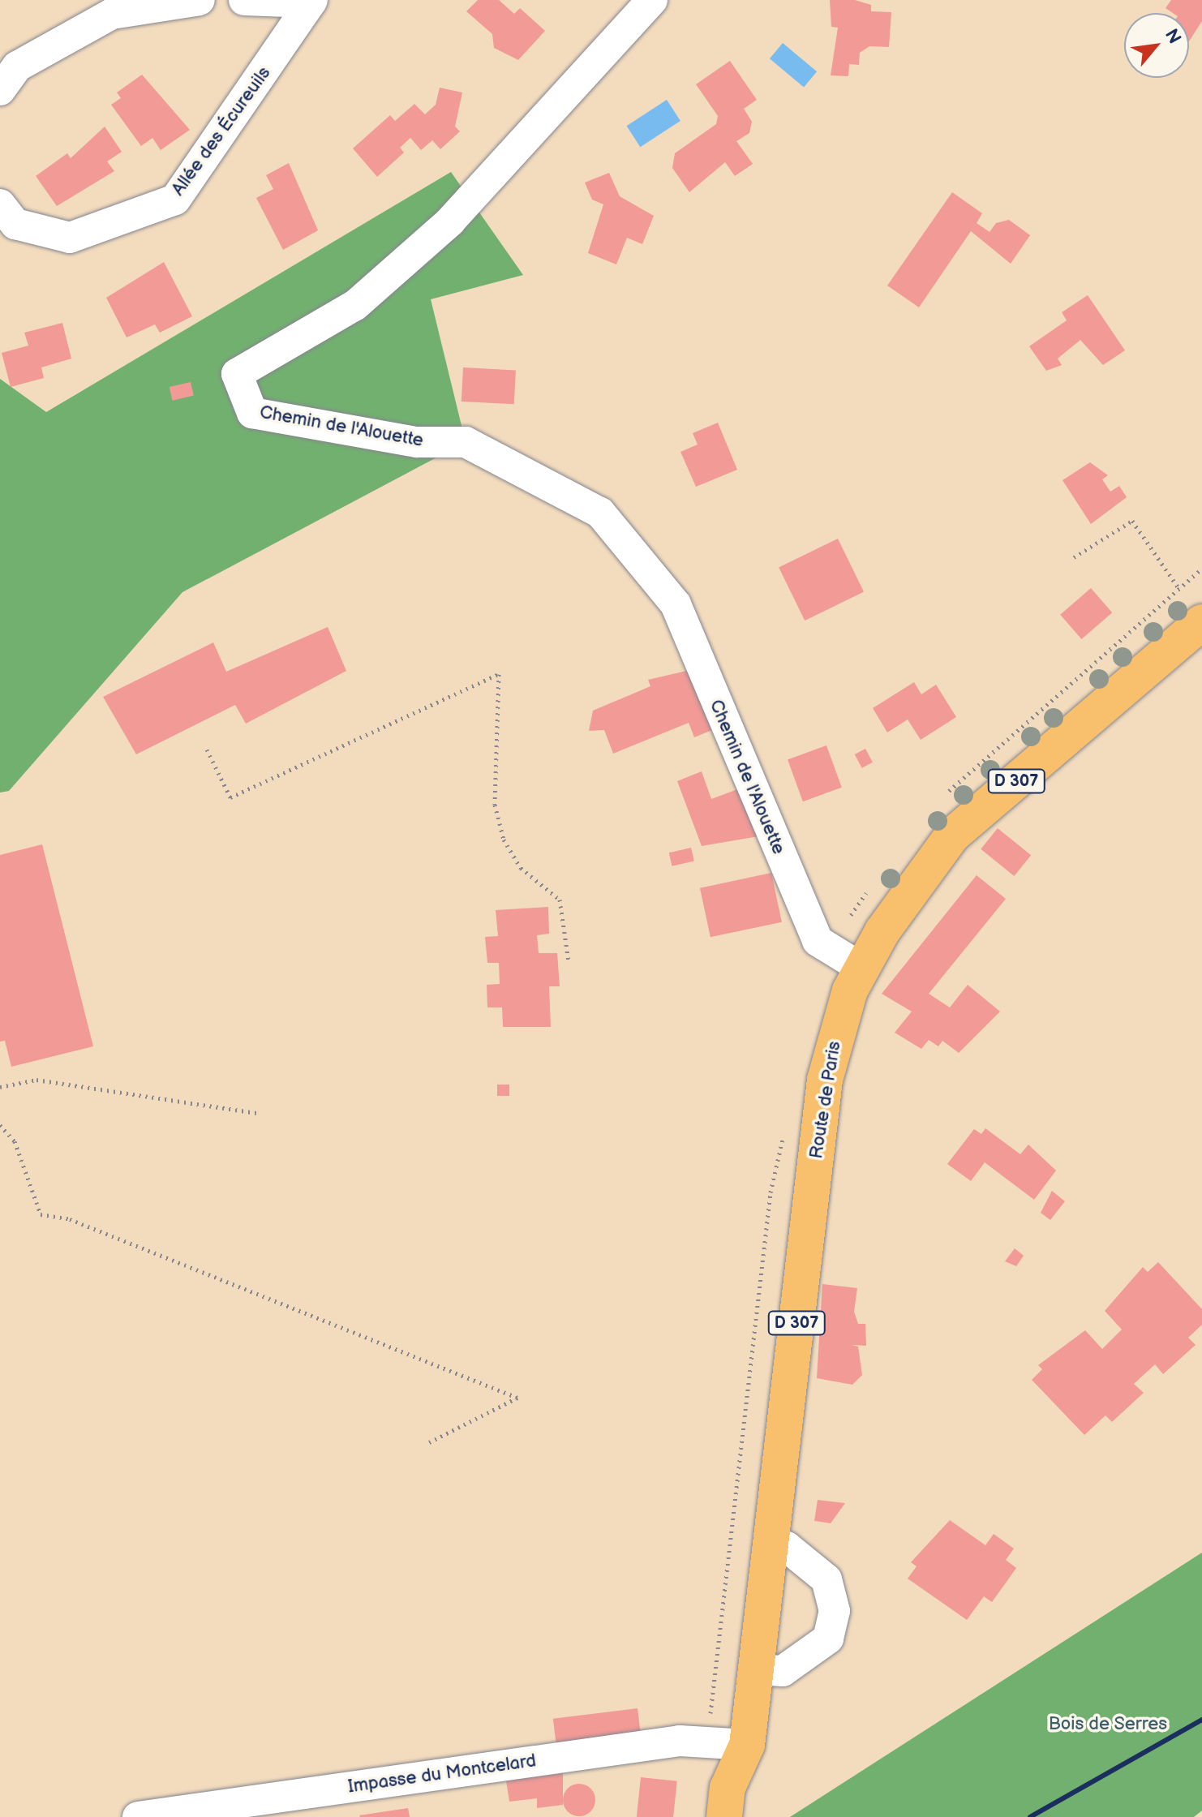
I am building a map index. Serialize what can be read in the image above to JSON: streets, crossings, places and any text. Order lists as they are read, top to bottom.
{
  "streets": {
    "main road": ["D 307", "Route de Paris"],
    "street": ["Allée des Écureuils", "Chemin de l'Alouette", "Impasse du Montcelard"]
  },
  "crossings": [
    ["Chemin de l'Alouette", "Route de Paris"],
    ["Route de Paris", "Impasse du Montcelard"]
  ],
  "parks": ["Bois de Serres"],
  "north": "top right"
}
